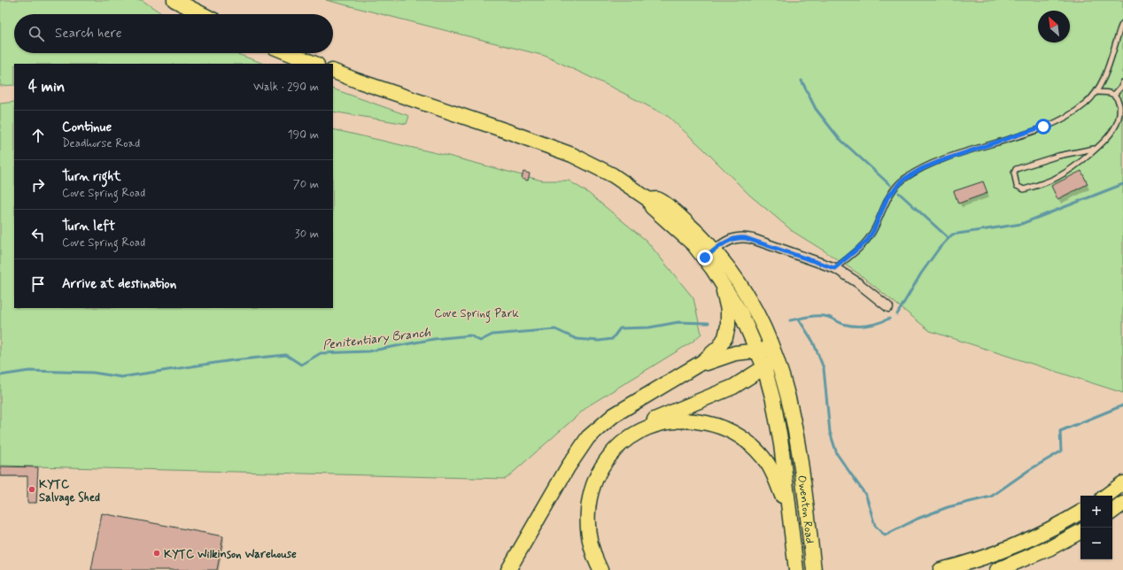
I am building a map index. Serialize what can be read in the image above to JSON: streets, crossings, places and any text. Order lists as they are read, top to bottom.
{
  "streets": {
    "highway": ["Owenton Road"]
  },
  "water": ["Penitentiary Branch"],
  "parks": ["Cove Spring Park"],
  "places": ["KYTC Salvage Shed", "KYTC Wilkinson Warehouse"],
  "north": "top left",
  "page": {
    "search": "Search here",
    "heading": ["4 min", "Walk · 290 m"],
    "list": [
      ["Continue", "Deadhorse Road", "190 m"],
      ["Turn right", "Cove Spring Road", "70 m"],
      ["Turn left", "Cove Spring Road", "30 m"],
      "Arrive at destination"
    ],
    "map_buttons": ["+", "−"]
  }
}
